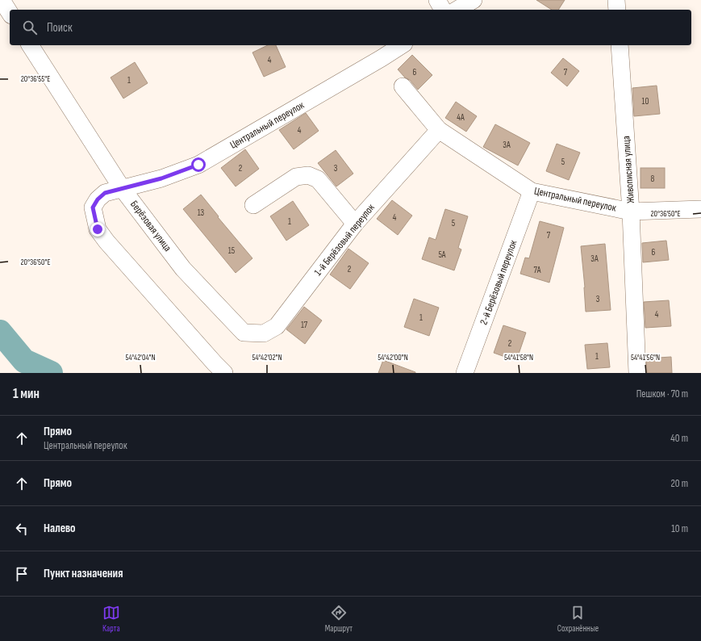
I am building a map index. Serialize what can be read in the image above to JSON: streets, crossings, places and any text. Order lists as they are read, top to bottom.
{
  "streets": {
    "street": [
      "Центральный переулок",
      "Живописная улица",
      "Берёзовая улица",
      "1-й Берёзовый переулок",
      "2-й Берёзовый переулок"
    ]
  },
  "crossings": [
    ["Центральный переулок", "Живописная улица"],
    ["Центральный переулок", "Берёзовая улица"],
    ["Центральный переулок", "1-й Берёзовый переулок"],
    ["Центральный переулок", "2-й Берёзовый переулок"],
    ["Берёзовая улица", "1-й Берёзовый переулок"]
  ],
  "house_numbers": [
    "4",
    "6",
    "7",
    "1",
    "10",
    "4А",
    "4",
    "3А",
    "5",
    "2",
    "3",
    "8",
    "13",
    "4",
    "1",
    "5",
    "7",
    "15",
    "6",
    "5А",
    "3А",
    "2",
    "7А",
    "3",
    "4",
    "1",
    "17",
    "2",
    "1"
  ],
  "page": {
    "search": "Поиск",
    "heading": ["1 мин", "Пешком · 70 m"],
    "list": [
      ["Прямо", "Центральный переулок", "40 m"],
      ["Прямо", "20 m"],
      ["Налево", "10 m"],
      "Пункт назначения"
    ],
    "nav": ["Карта", "Маршрут", "Сохранённые"]
  },
  "coordinates": [
    "20°36'55\"E",
    "20°36'50\"E",
    "54°42'04\"N",
    "54°42'02\"N",
    "54°42'00\"N",
    "54°41'58\"N",
    "54°41'56\"N"
  ]
}
